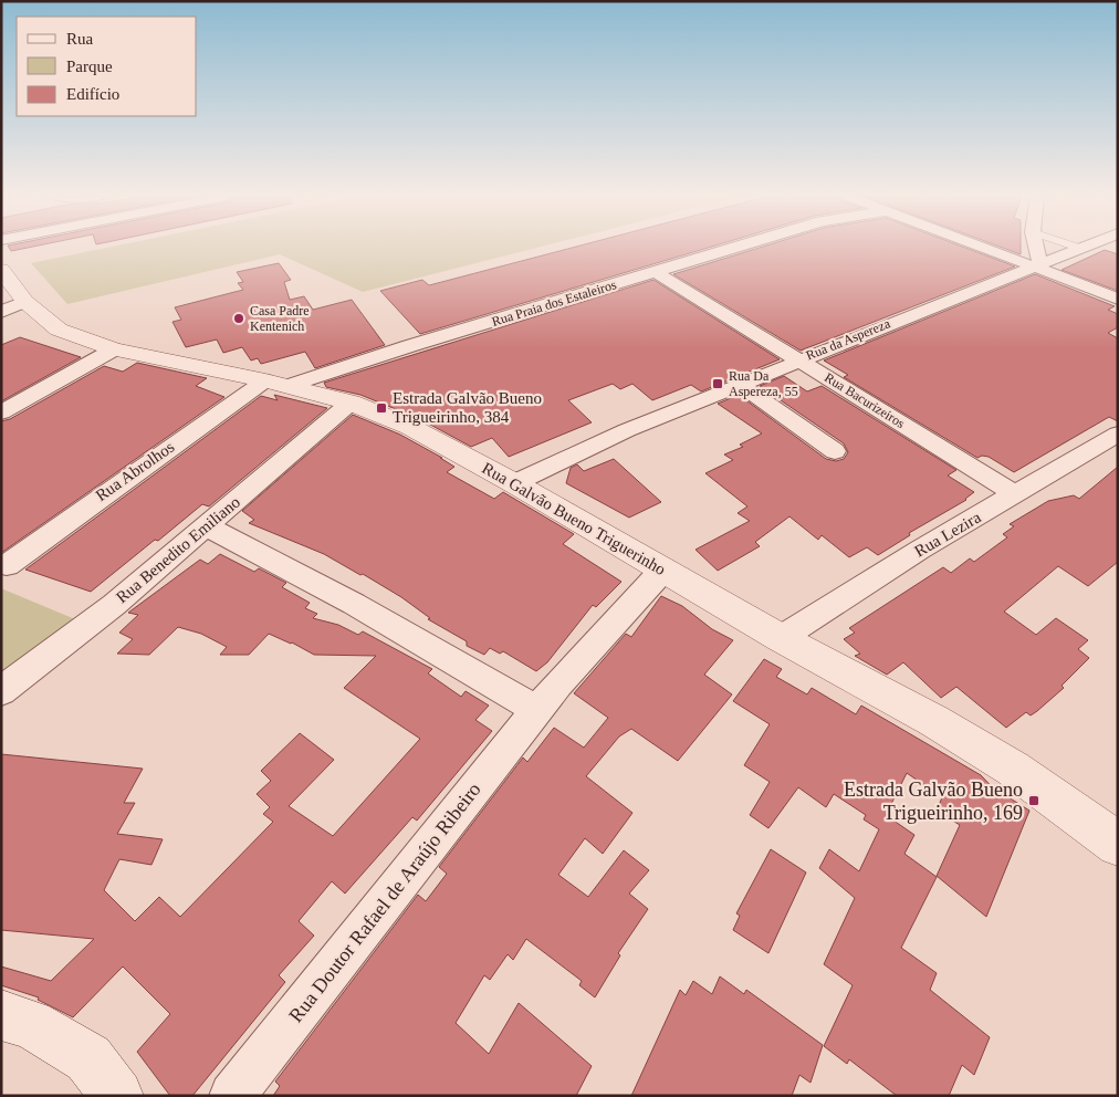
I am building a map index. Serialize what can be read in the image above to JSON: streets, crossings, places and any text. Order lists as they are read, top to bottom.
{
  "streets": {
    "street": [
      "Rua Praia dos Estaleiros",
      "Rua da Aspereza",
      "Rua Bacurizeiros",
      "Rua Abrolhos",
      "Rua Galvão Bueno Triguerinho",
      "Rua Lezira",
      "Rua Benedito Emiliano",
      "Rua Doutor Rafael de Araújo Ribeiro"
    ]
  },
  "crossings": [
    ["Rua Praia dos Estaleiros", "Rua Bacurizeiros"],
    ["Rua Praia dos Estaleiros", "Rua Abrolhos"],
    ["Rua Praia dos Estaleiros", "Rua Galvão Bueno Triguerinho"],
    ["Rua da Aspereza", "Rua Bacurizeiros"],
    ["Rua da Aspereza", "Rua Galvão Bueno Triguerinho"],
    ["Rua Bacurizeiros", "Rua Lezira"],
    ["Rua Abrolhos", "Rua Galvão Bueno Triguerinho"],
    ["Rua Galvão Bueno Triguerinho", "Rua Lezira"],
    ["Rua Galvão Bueno Triguerinho", "Rua Benedito Emiliano"],
    ["Rua Galvão Bueno Triguerinho", "Rua Doutor Rafael de Araújo Ribeiro"]
  ],
  "places": {
    "other": ["Casa Padre Kentenich"],
    "transit": ["Rua Da Aspereza, 55", "Estrada Galvão Bueno Trigueirinho, 384", "Estrada Galvão Bueno Trigueirinho, 169"]
  },
  "legend": ["Rua", "Parque", "Edifício"]
}
